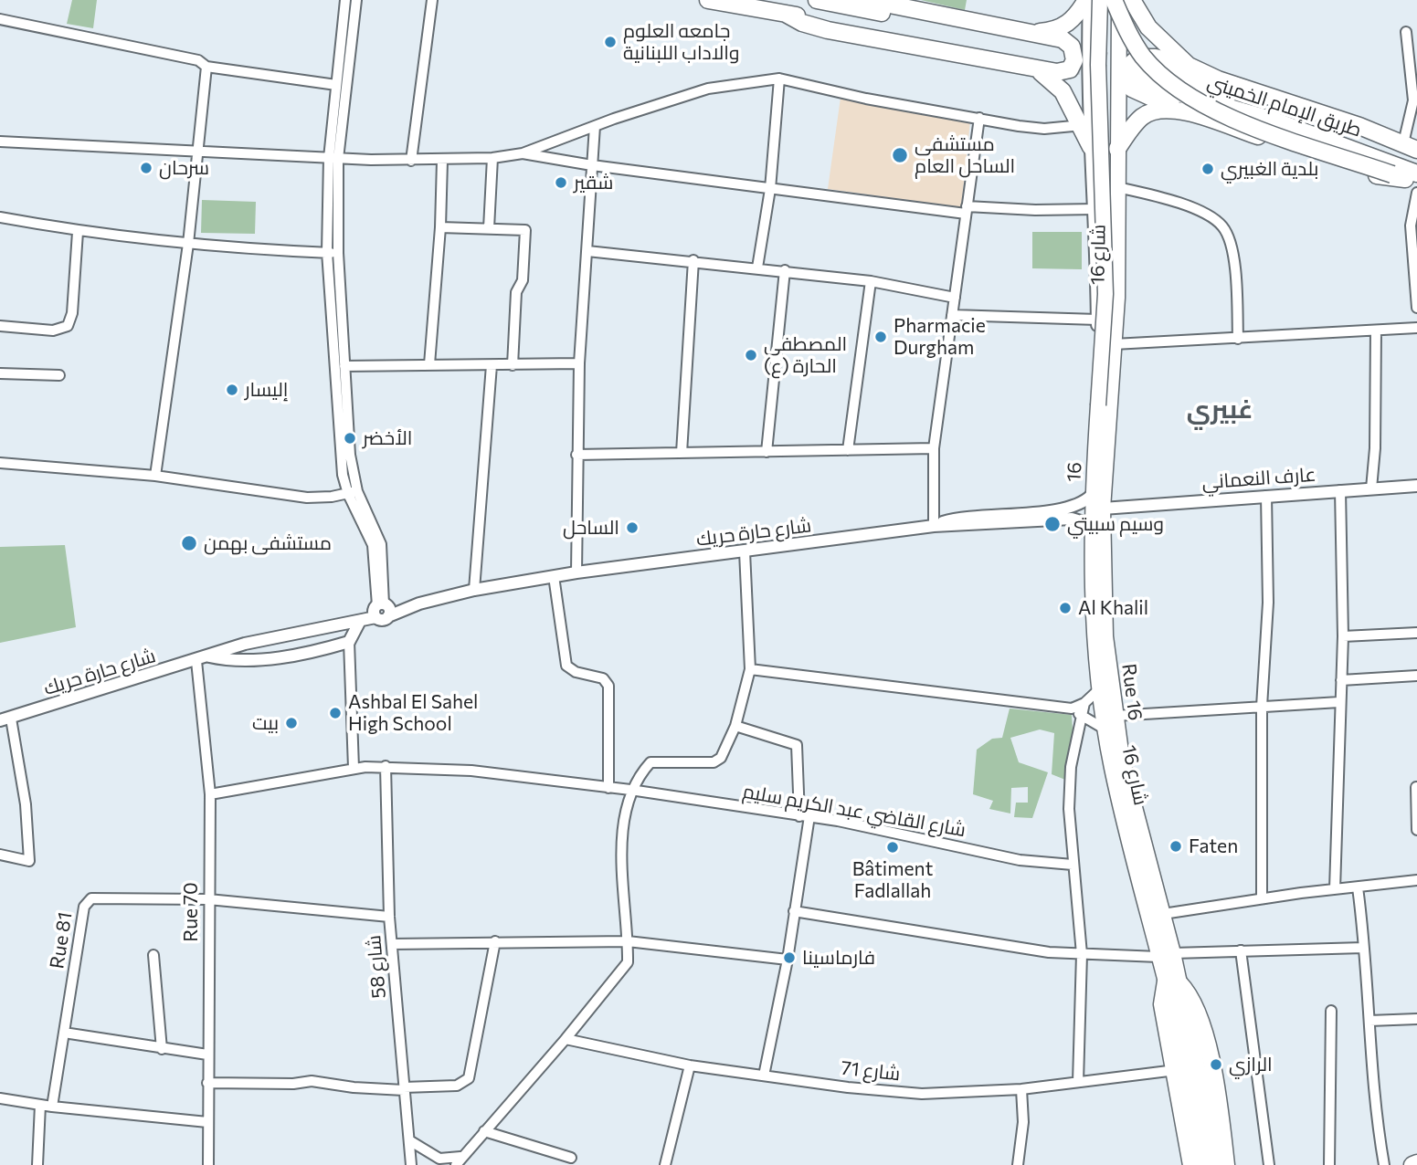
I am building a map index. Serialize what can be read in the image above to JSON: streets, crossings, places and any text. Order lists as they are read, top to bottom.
{
  "streets": {
    "highway": ["طريق الإمام الخميني"],
    "main road": ["شارع 16", "16", "Rue 16"],
    "street": [
      "عارف النعماني",
      "شارع حارة حريك",
      "شارع القاضي عبد الكريم سليم",
      "Rue 70",
      "Rue 81",
      "شارع 58",
      "شارع 71"
    ]
  },
  "crossings": [
    ["شارع 16", "16"],
    ["شارع 16", "عارف النعماني"],
    ["شارع 16", "Rue 16"],
    ["16", "عارف النعماني"],
    ["16", "Rue 16"],
    ["عارف النعماني", "Rue 16"],
    ["شارع حارة حريك", "Rue 70"],
    ["شارع القاضي عبد الكريم سليم", "Rue 70"],
    ["شارع القاضي عبد الكريم سليم", "شارع 58"],
    ["Rue 70", "Rue 81"],
    ["Rue 81", "شارع 58"]
  ],
  "districts": ["غبيري"],
  "places": [
    "جامعه العلوم والاداب اللبنانية",
    "مستشفى الساحل العام",
    "سرحان",
    "بلدية الغبيري",
    "شقير",
    "Pharmacie Durgham",
    "المصطفى الحارة (ع)",
    "إليسار",
    "الأخضر",
    "وسيم سبيتي",
    "الساحل",
    "مستشفى بهمن",
    "Al Khalil",
    "Ashbal El Sahel High School",
    "بيت",
    "Faten",
    "Bâtiment Fadlallah",
    "فارماسينا",
    "الرازي"
  ]
}
